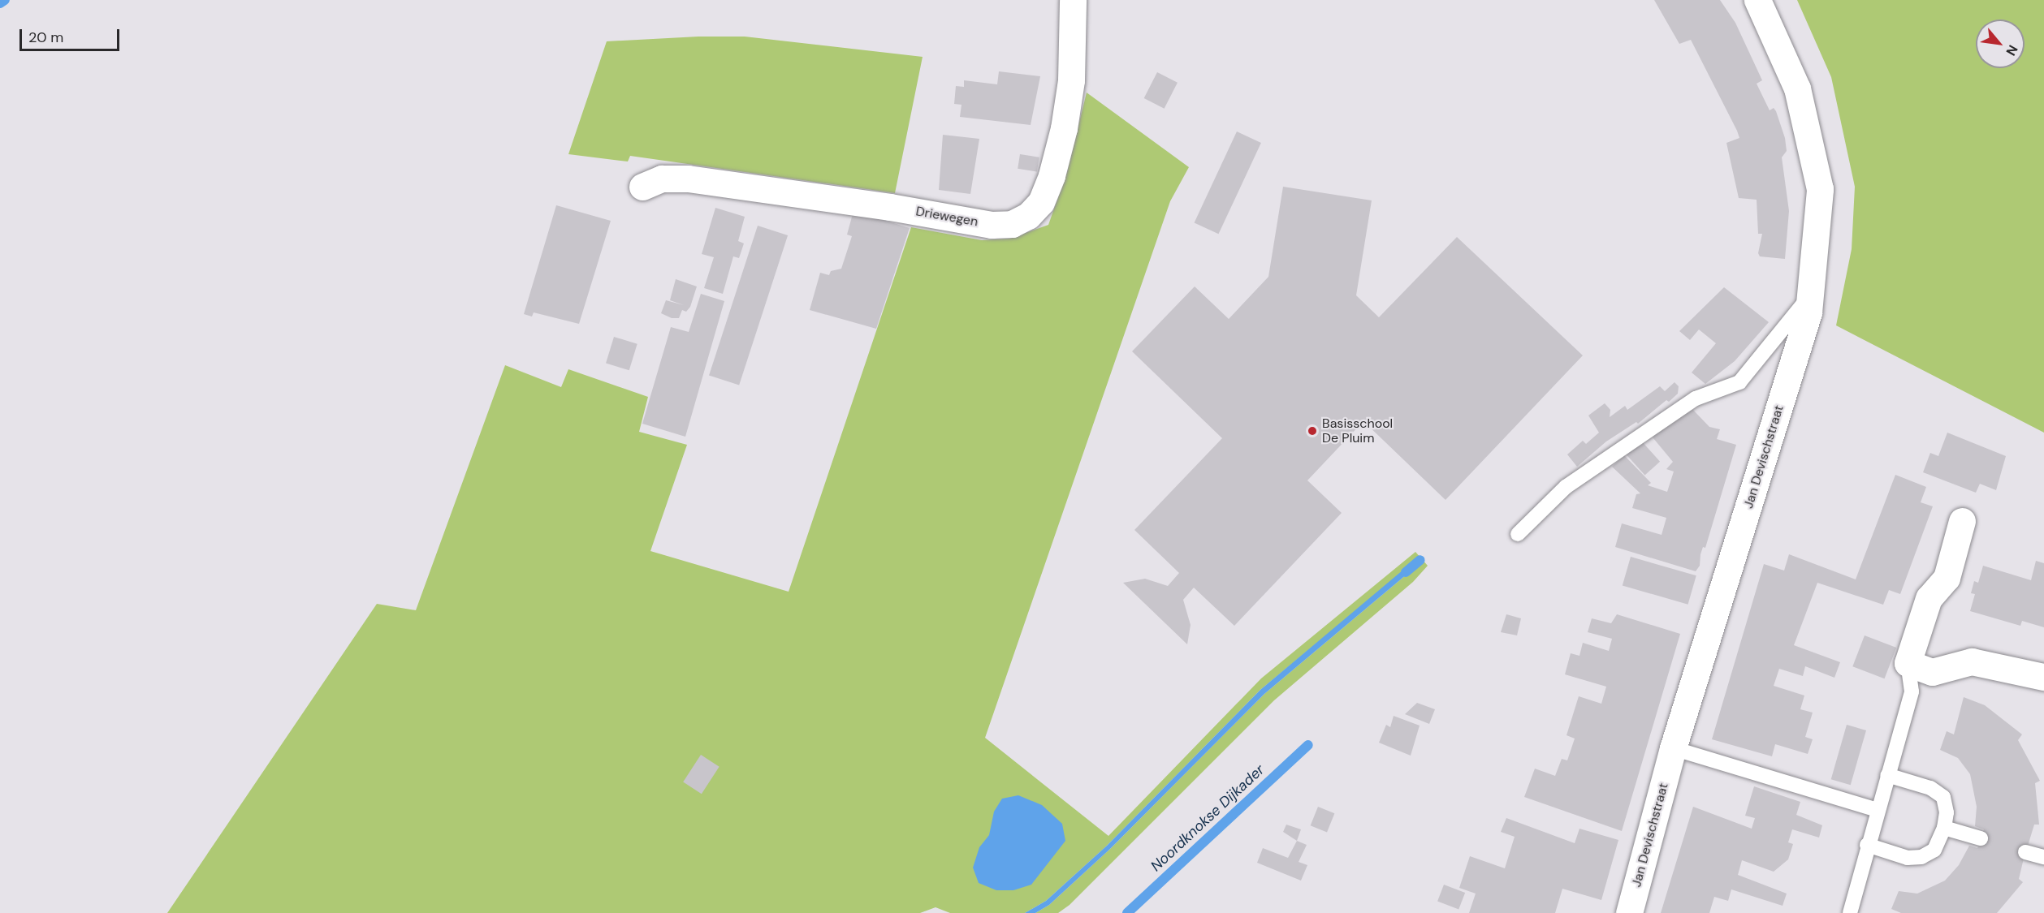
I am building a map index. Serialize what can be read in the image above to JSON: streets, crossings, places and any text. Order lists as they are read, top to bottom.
{
  "streets": {
    "street": ["Driewegen", "Jan Devischstraat"]
  },
  "water": ["Noordknokse Dijkader"],
  "places": ["Basisschool De Pluim"],
  "scale_bar": "20 m",
  "north": "bottom right"
}
